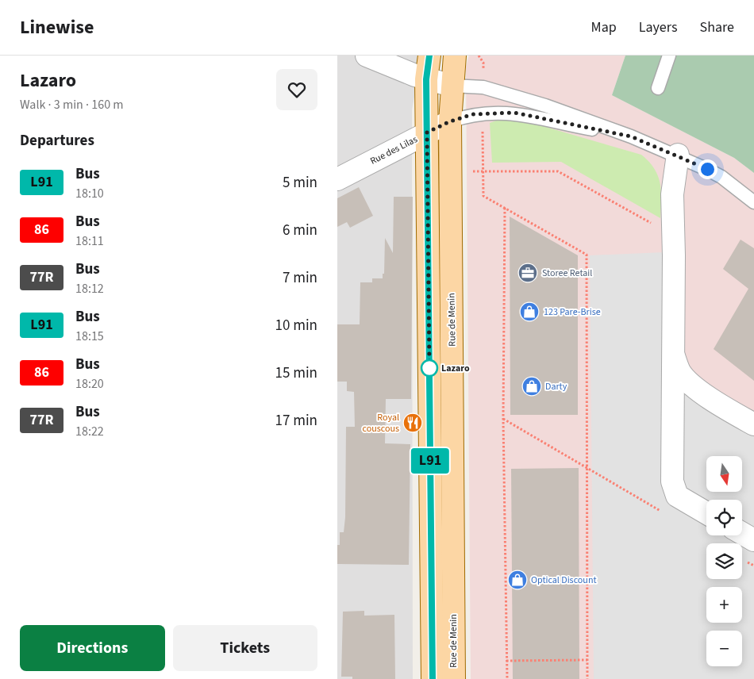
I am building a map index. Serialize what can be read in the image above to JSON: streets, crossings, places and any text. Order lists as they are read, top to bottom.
{
  "streets": {
    "main road": ["Rue de Menin"],
    "street": ["Rue des Lilas"]
  },
  "crossings": [
    ["Rue des Lilas", "Rue de Menin"]
  ],
  "places": {
    "office": ["Storee Retail"],
    "shop": ["123 Pare-Brise", "Darty", "Optical Discount"],
    "other": ["Lazaro"],
    "restaurant": ["Royal couscous"]
  },
  "lines": ["bus line L91"],
  "north": "bottom",
  "page": {
    "header": "Linewise",
    "nav": ["Map", "Layers", "Share"],
    "heading": [
      ["Lazaro", "Walk · 3 min · 160 m"],
      "Departures"
    ],
    "on_map": "L91",
    "list": [
      {
        "mark": "L91",
        "name": "Bus",
        "note": "18:10",
        "value": "5 min"
      },
      {
        "mark": "86",
        "name": "Bus",
        "note": "18:11",
        "value": "6 min"
      },
      {
        "mark": "77R",
        "name": "Bus",
        "note": "18:12",
        "value": "7 min"
      },
      {
        "mark": "L91",
        "name": "Bus",
        "note": "18:15",
        "value": "10 min"
      },
      {
        "mark": "86",
        "name": "Bus",
        "note": "18:20",
        "value": "15 min"
      },
      {
        "mark": "77R",
        "name": "Bus",
        "note": "18:22",
        "value": "17 min"
      }
    ],
    "map_buttons": ["+", "−"],
    "buttons": ["Directions", "Tickets"]
  }
}
